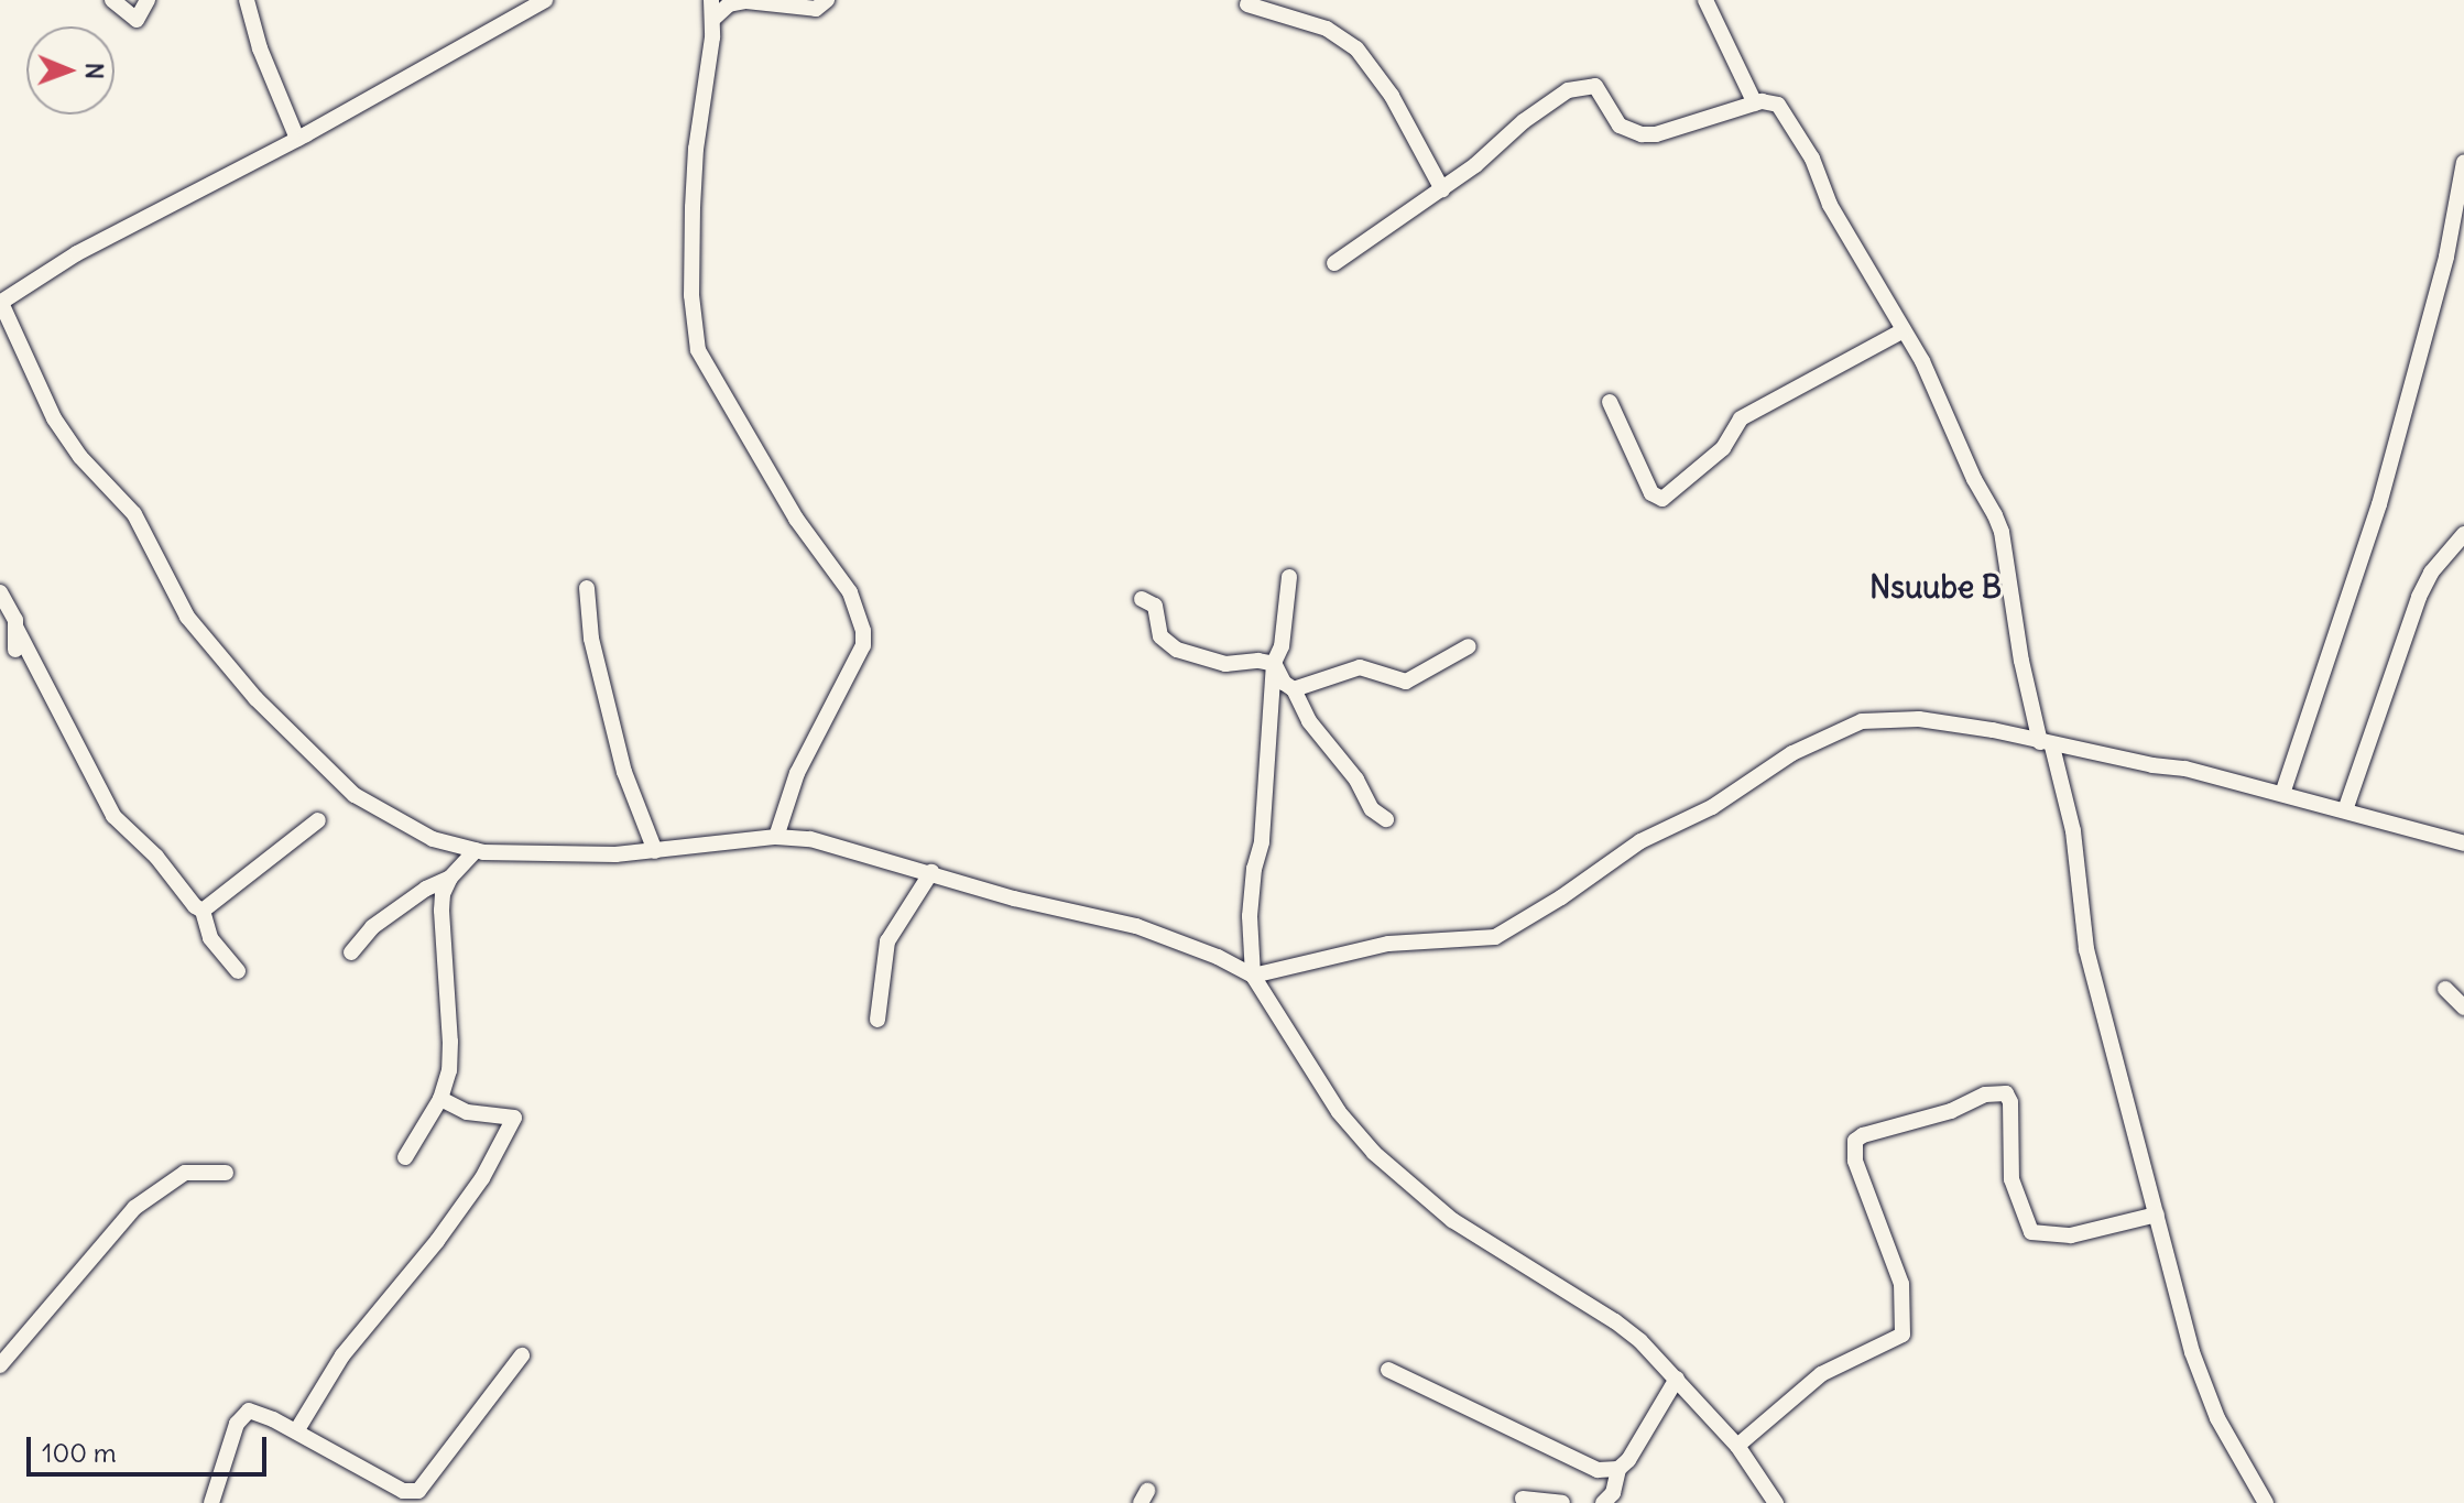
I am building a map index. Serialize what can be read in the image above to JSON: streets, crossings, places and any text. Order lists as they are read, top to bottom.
{
  "districts": ["Nsuube B"],
  "scale_bar": "100 m",
  "north": "right"
}
